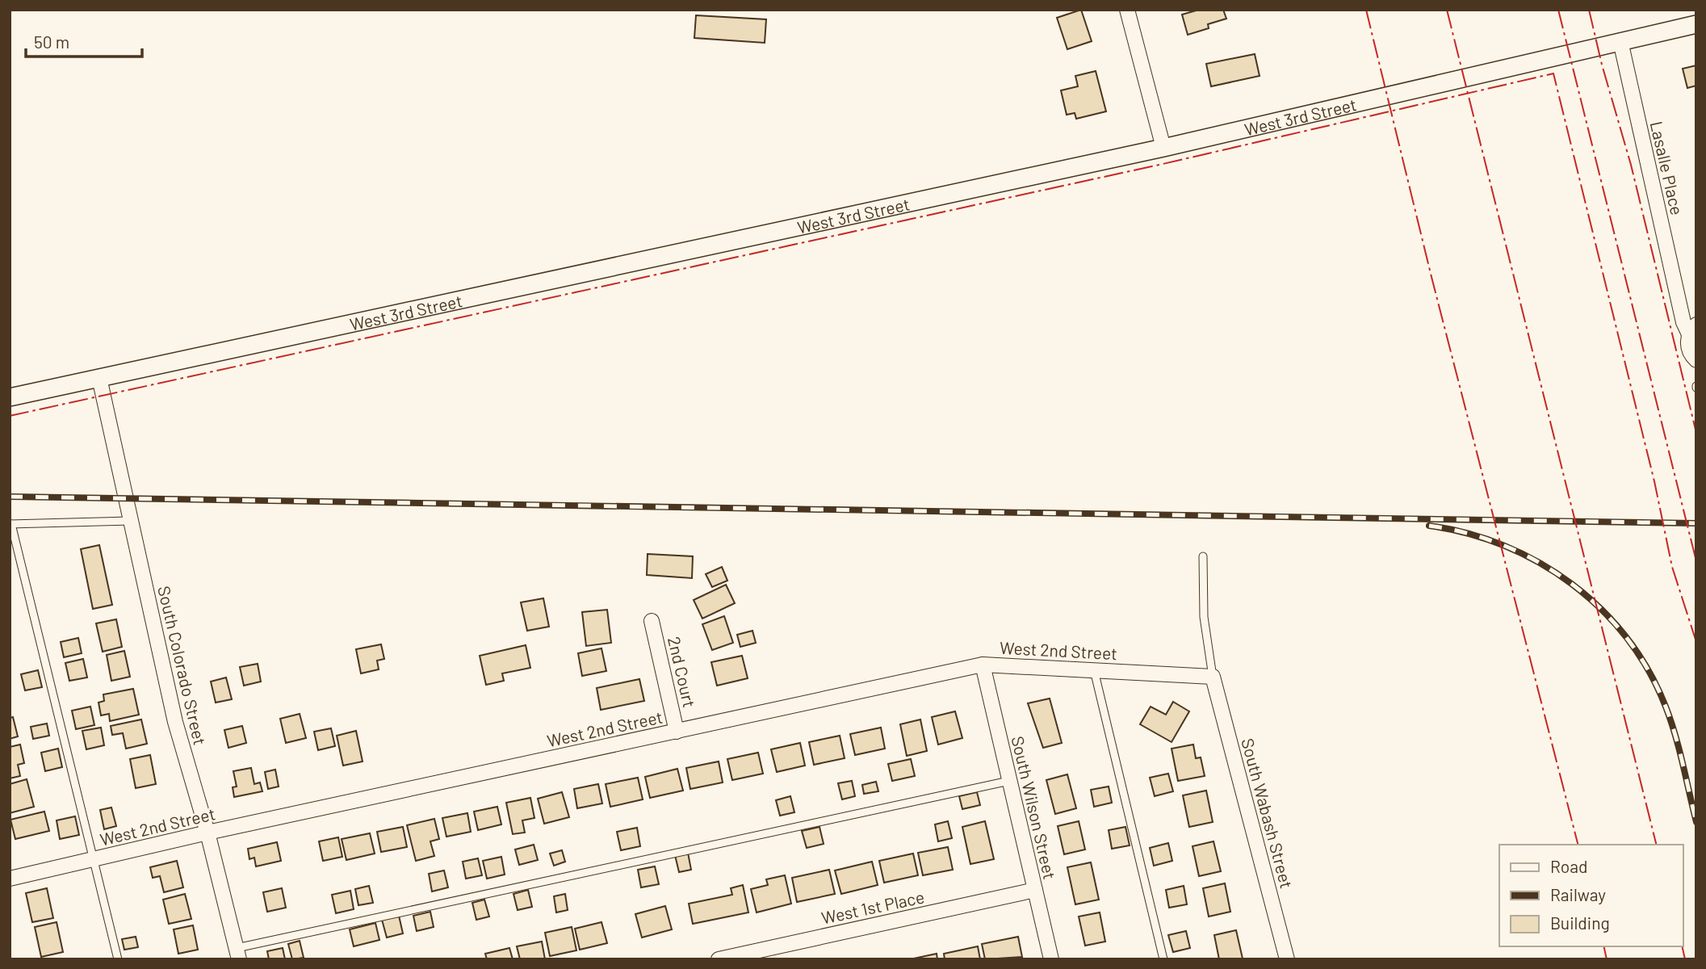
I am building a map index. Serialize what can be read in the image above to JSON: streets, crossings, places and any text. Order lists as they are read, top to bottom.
{
  "streets": {
    "street": [
      "West 3rd Street",
      "Lasalle Place",
      "West 2nd Street",
      "South Colorado Street",
      "2nd Court",
      "South Wilson Street",
      "South Wabash Street",
      "West 1st Place"
    ]
  },
  "crossings": [
    ["West 3rd Street", "Lasalle Place"],
    ["West 3rd Street", "South Colorado Street"],
    ["West 2nd Street", "South Colorado Street"],
    ["West 2nd Street", "2nd Court"],
    ["West 2nd Street", "South Wilson Street"],
    ["West 2nd Street", "South Wabash Street"],
    ["South Wilson Street", "West 1st Place"]
  ],
  "legend": ["Road", "Railway", "Building"],
  "scale_bar": "50 m"
}
